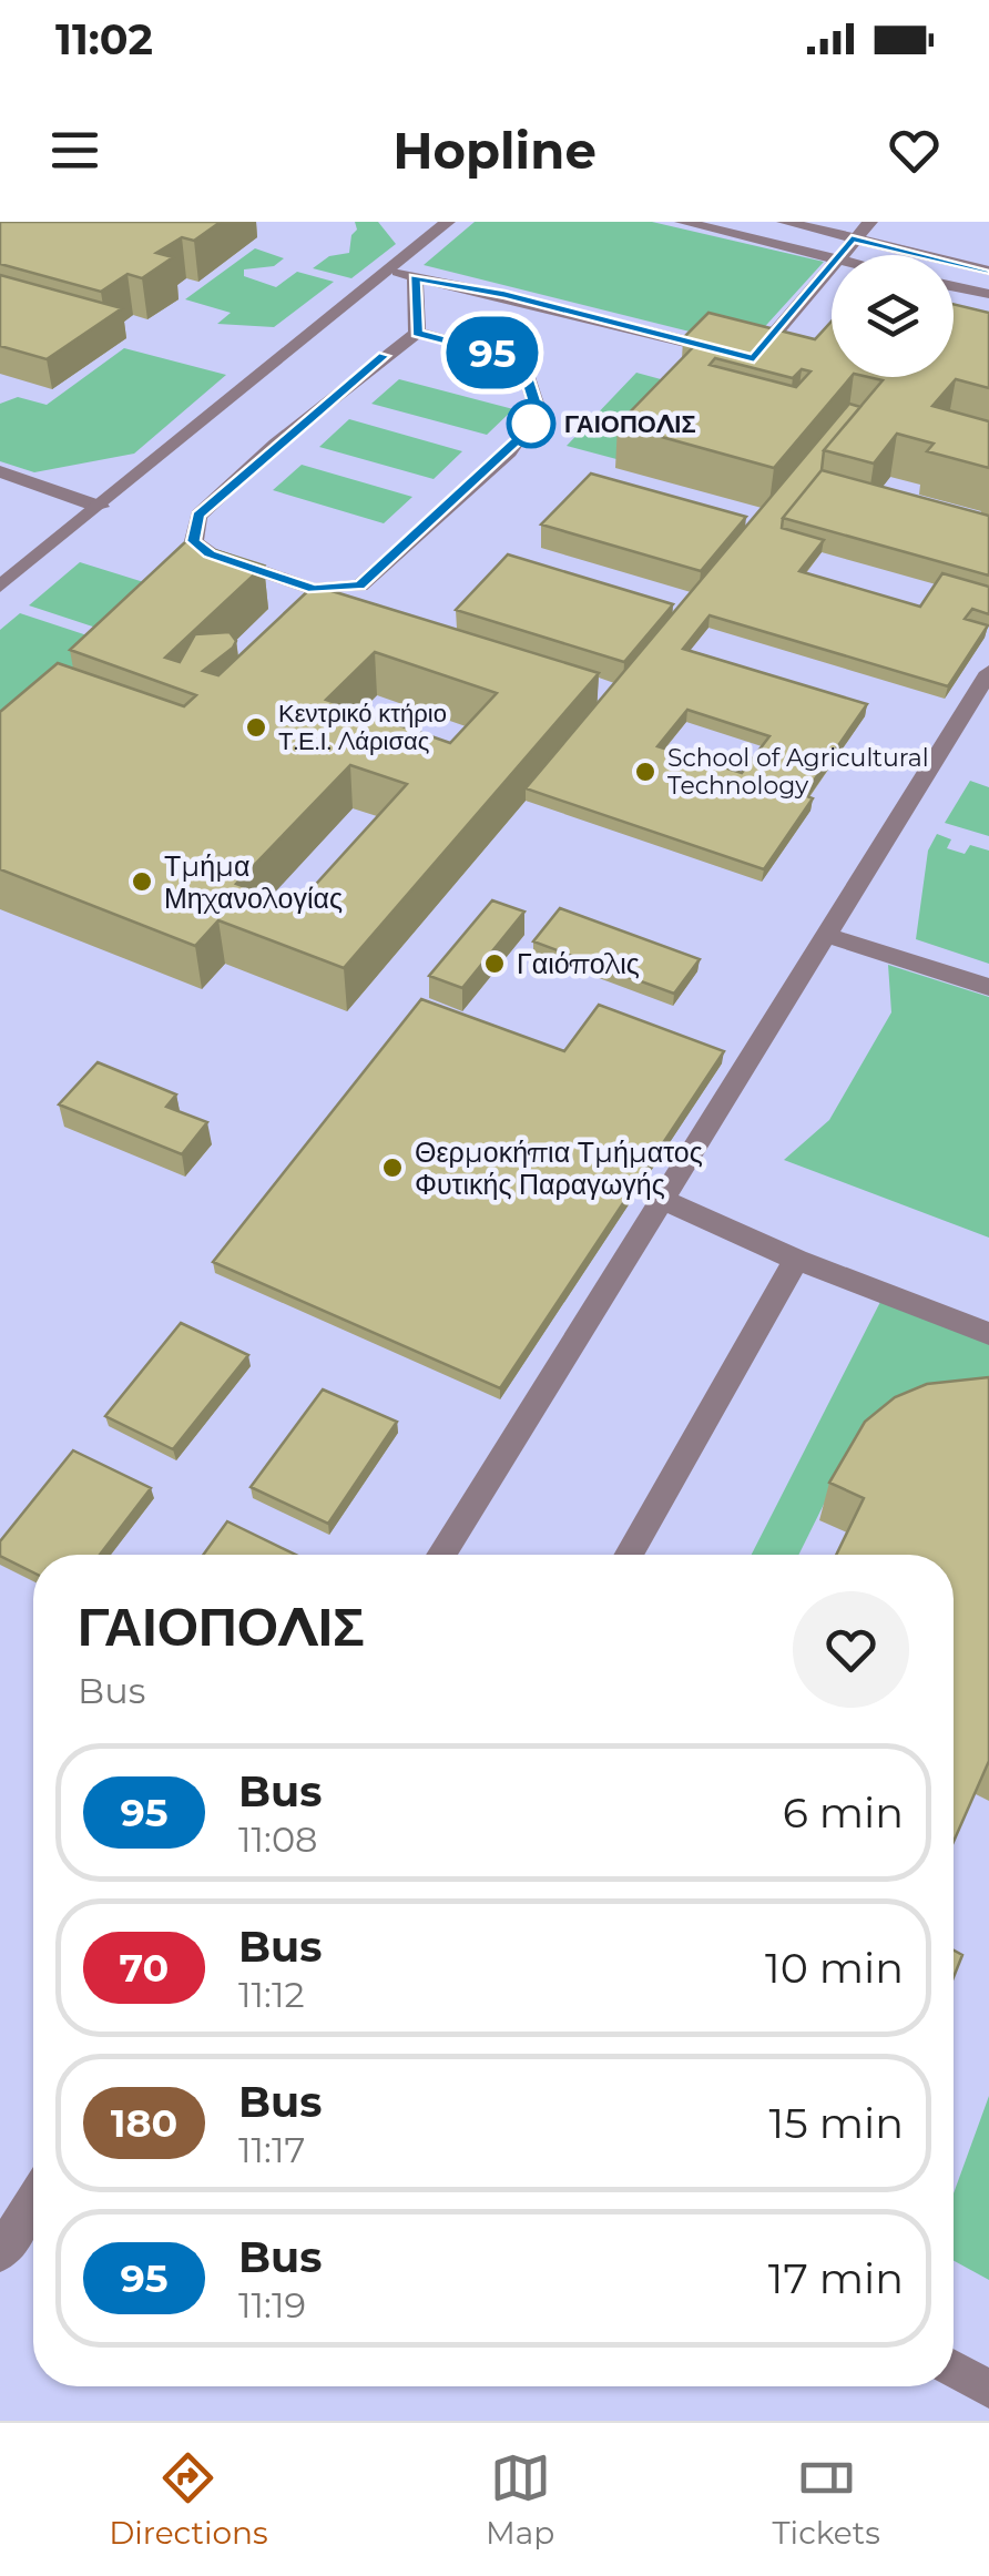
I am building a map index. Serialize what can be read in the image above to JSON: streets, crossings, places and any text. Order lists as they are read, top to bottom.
{
  "places": [
    "ΓΑΙΟΠΟΛΙΣ",
    "Κεντρικό κτήριο Τ.Ε.Ι. Λάρισας",
    "School of Agricultural Technology",
    "Τμήμα Μηχανολογίας",
    "Γαιόπολις",
    "Θερμοκήπια Τμήματος Φυτικής Παραγωγής"
  ],
  "lines": ["bus line 95"],
  "page": {
    "status": "11:02",
    "header": "Hopline",
    "on_map": "95",
    "heading": ["ΓΑΙΟΠΟΛΙΣ", "Bus"],
    "list": [
      {
        "mark": "95",
        "name": "Bus",
        "note": "11:08",
        "value": "6 min"
      },
      {
        "mark": "70",
        "name": "Bus",
        "note": "11:12",
        "value": "10 min"
      },
      {
        "mark": "180",
        "name": "Bus",
        "note": "11:17",
        "value": "15 min"
      },
      {
        "mark": "95",
        "name": "Bus",
        "note": "11:19",
        "value": "17 min"
      }
    ],
    "tabs": ["Directions", "Map", "Tickets"]
  }
}
